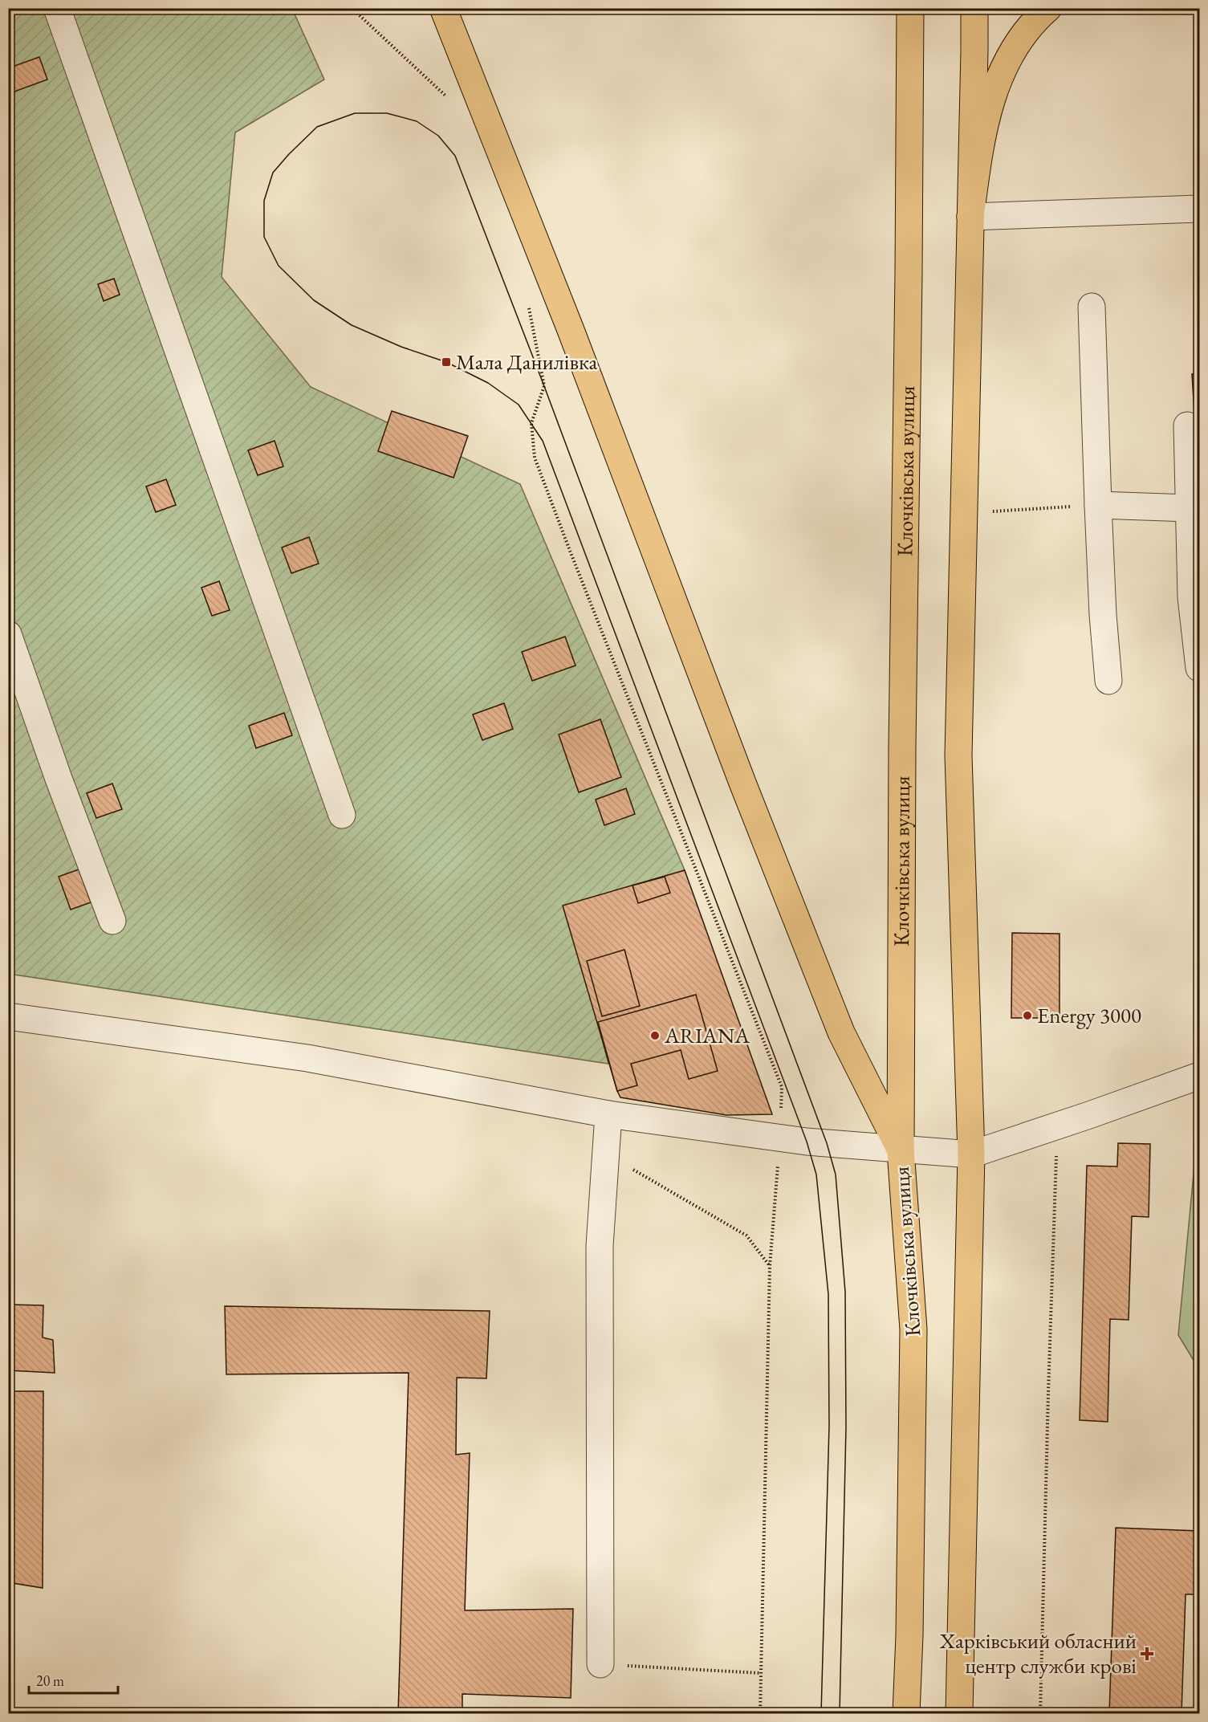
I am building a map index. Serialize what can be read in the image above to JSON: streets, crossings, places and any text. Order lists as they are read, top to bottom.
{
  "streets": {
    "main road": ["Клочківська вулиця"]
  },
  "places": {
    "transit": ["Мала Данилівка"],
    "other": ["Energy 3000", "ARIANA"],
    "health": ["Харківський обласний центр служби крові"]
  },
  "scale_bar": "20 m"
}
